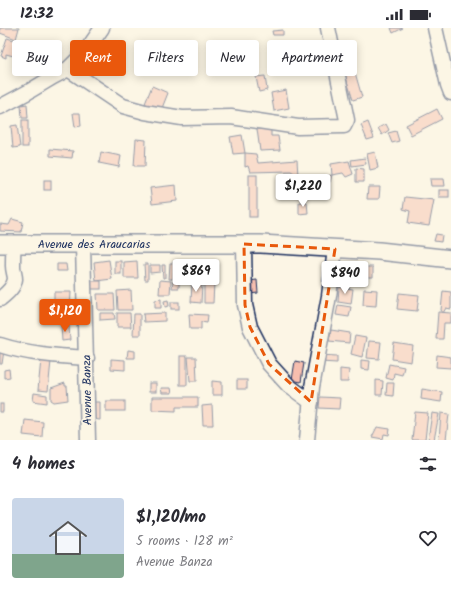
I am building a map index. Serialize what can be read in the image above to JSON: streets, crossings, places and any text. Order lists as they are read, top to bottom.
{
  "streets": {
    "street": ["Avenue des Araucarias", "Avenue Banza"]
  },
  "crossings": [
    ["Avenue des Araucarias", "Avenue Banza"]
  ],
  "page": {
    "status": "12:32",
    "chip": [
      "Buy",
      "Rent",
      "Filters",
      "New",
      "Apartment"
    ],
    "price": [
      "$1,220",
      "$869",
      "$840",
      "$1,120"
    ],
    "heading": "4 homes",
    "list": [
      {
        "name": "$1,120/mo",
        "note": "5 rooms · 128 m² · Avenue Banza"
      }
    ]
  }
}
